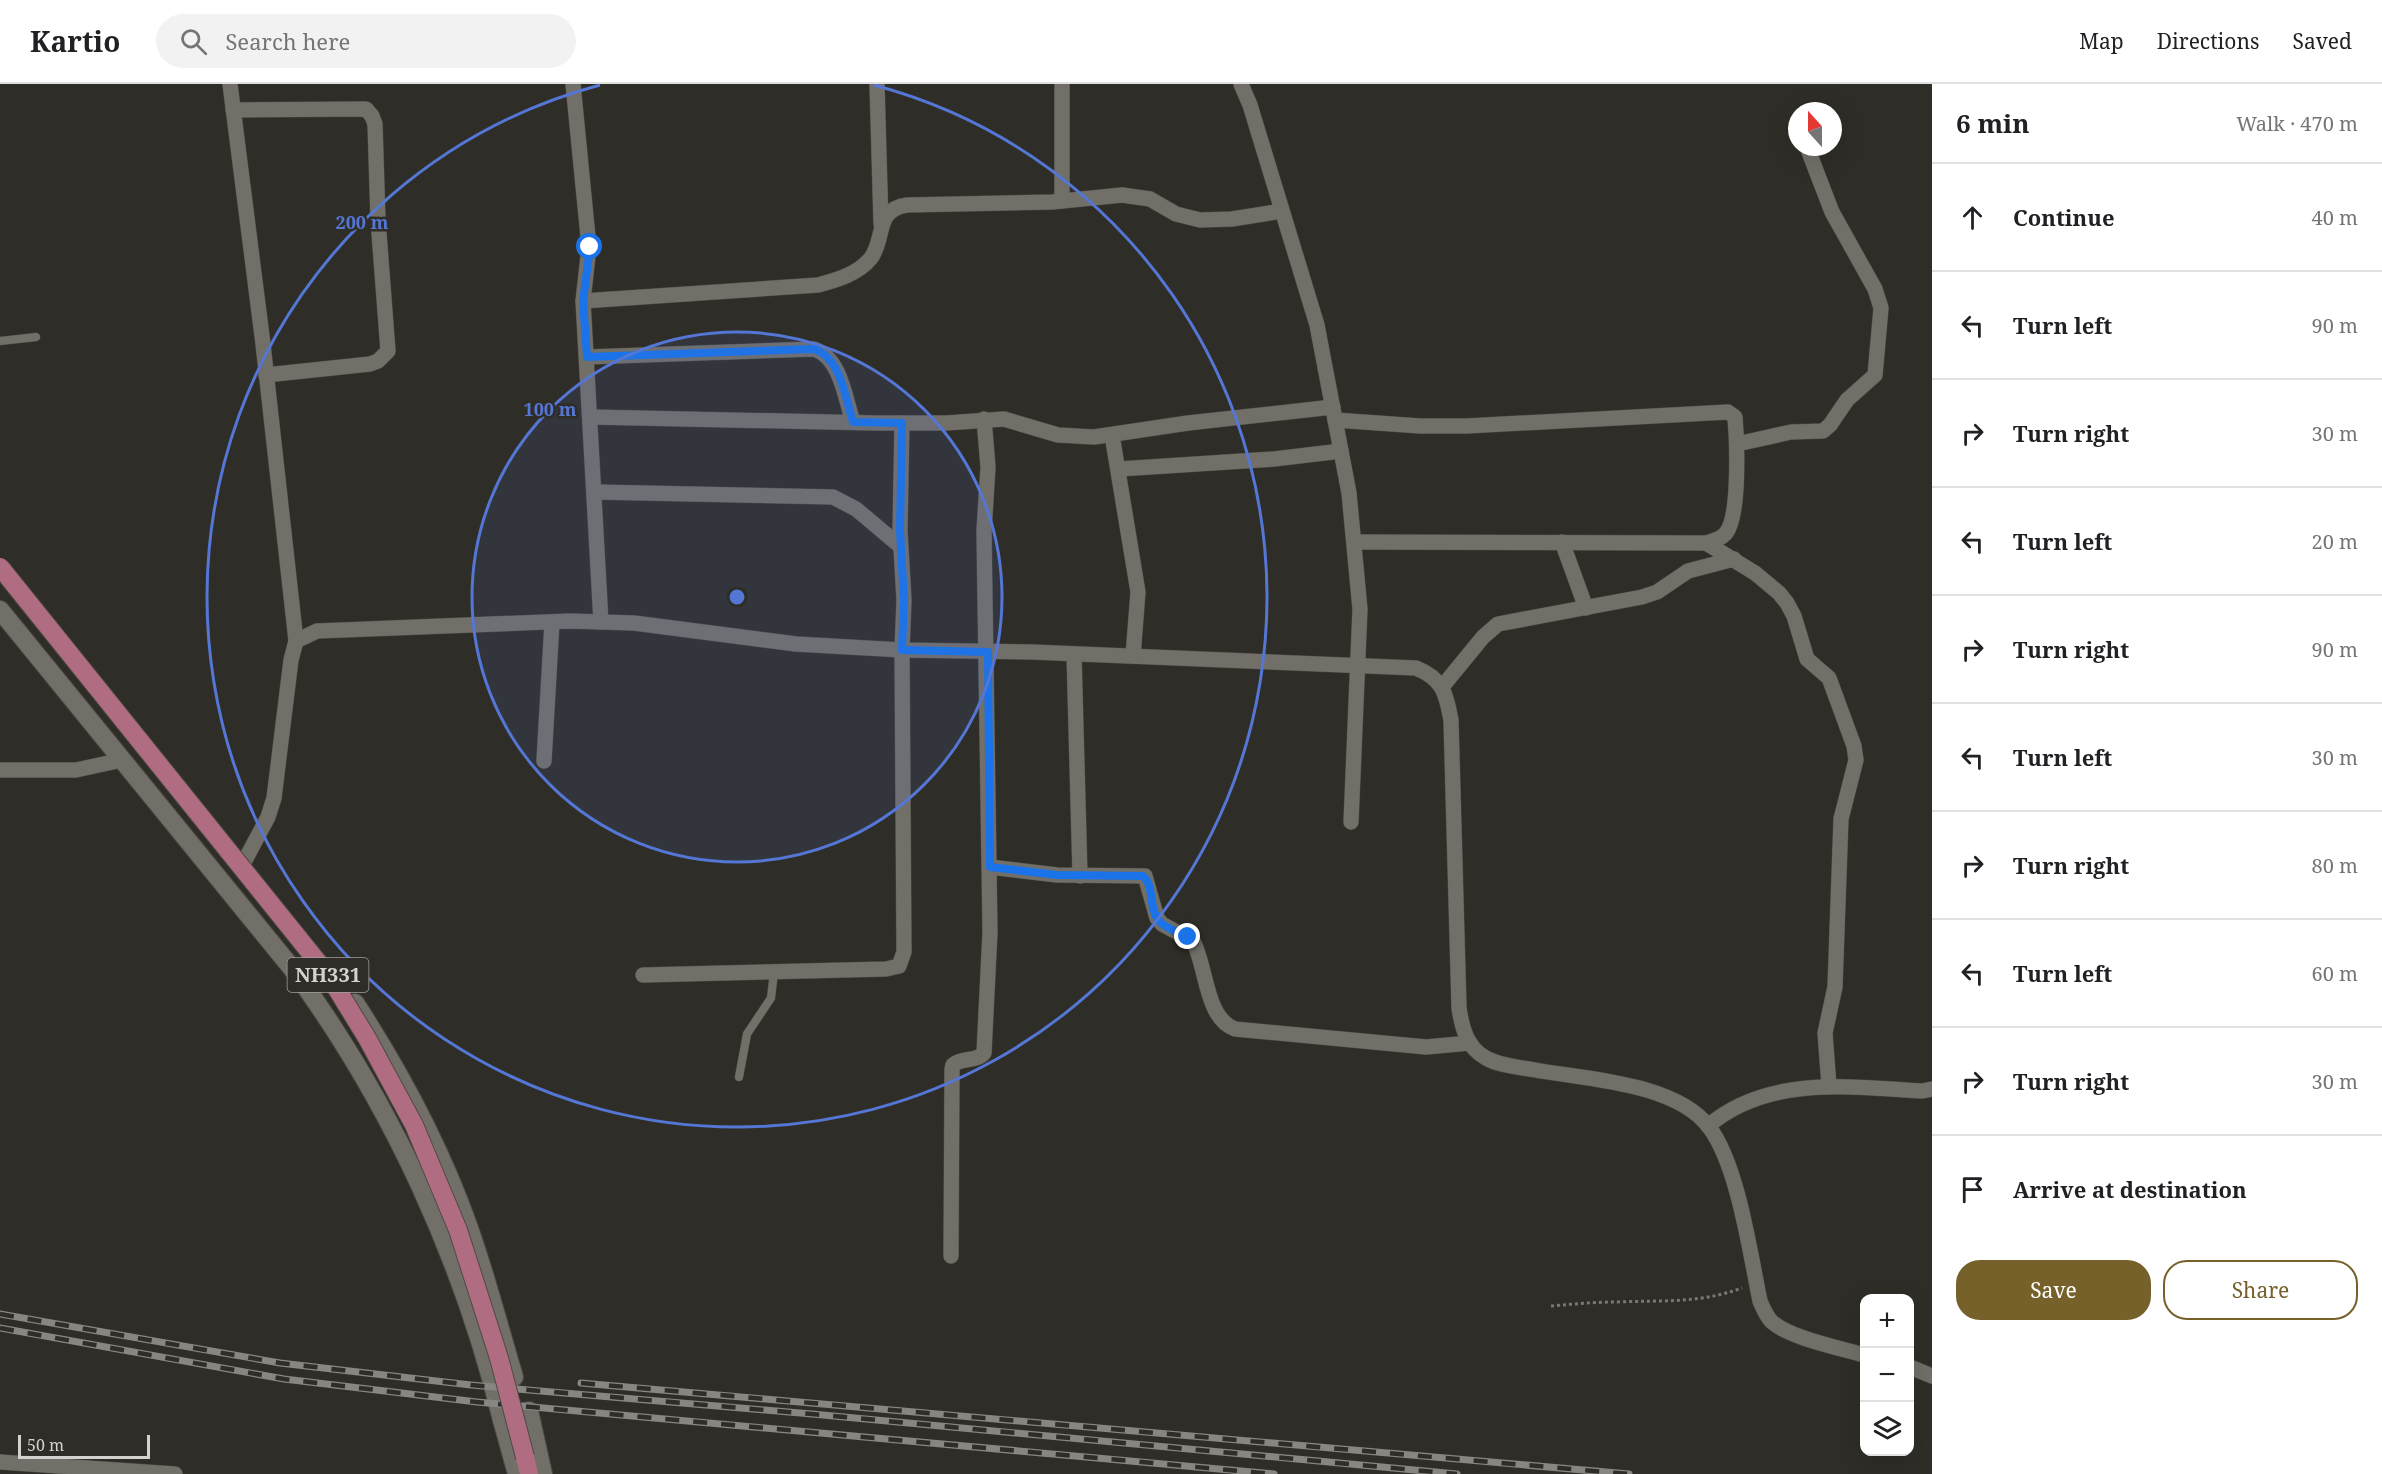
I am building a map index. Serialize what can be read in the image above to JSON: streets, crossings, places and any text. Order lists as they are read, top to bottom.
{
  "streets": {
    "highway": ["NH331"]
  },
  "scale_bar": "50 m",
  "north": "top",
  "page": {
    "header": "Kartio",
    "search": "Search here",
    "nav": ["Map", "Directions", "Saved"],
    "heading": ["6 min", "Walk · 470 m"],
    "list": [
      ["Continue", "40 m"],
      ["Turn left", "90 m"],
      ["Turn right", "30 m"],
      ["Turn left", "20 m"],
      ["Turn right", "90 m"],
      ["Turn left", "30 m"],
      ["Turn right", "80 m"],
      ["Turn left", "60 m"],
      ["Turn right", "30 m"],
      "Arrive at destination"
    ],
    "buttons": ["Save", "Share"],
    "map_buttons": ["+", "−"],
    "scale": "50 m"
  },
  "rings": ["200 m", "100 m"]
}
